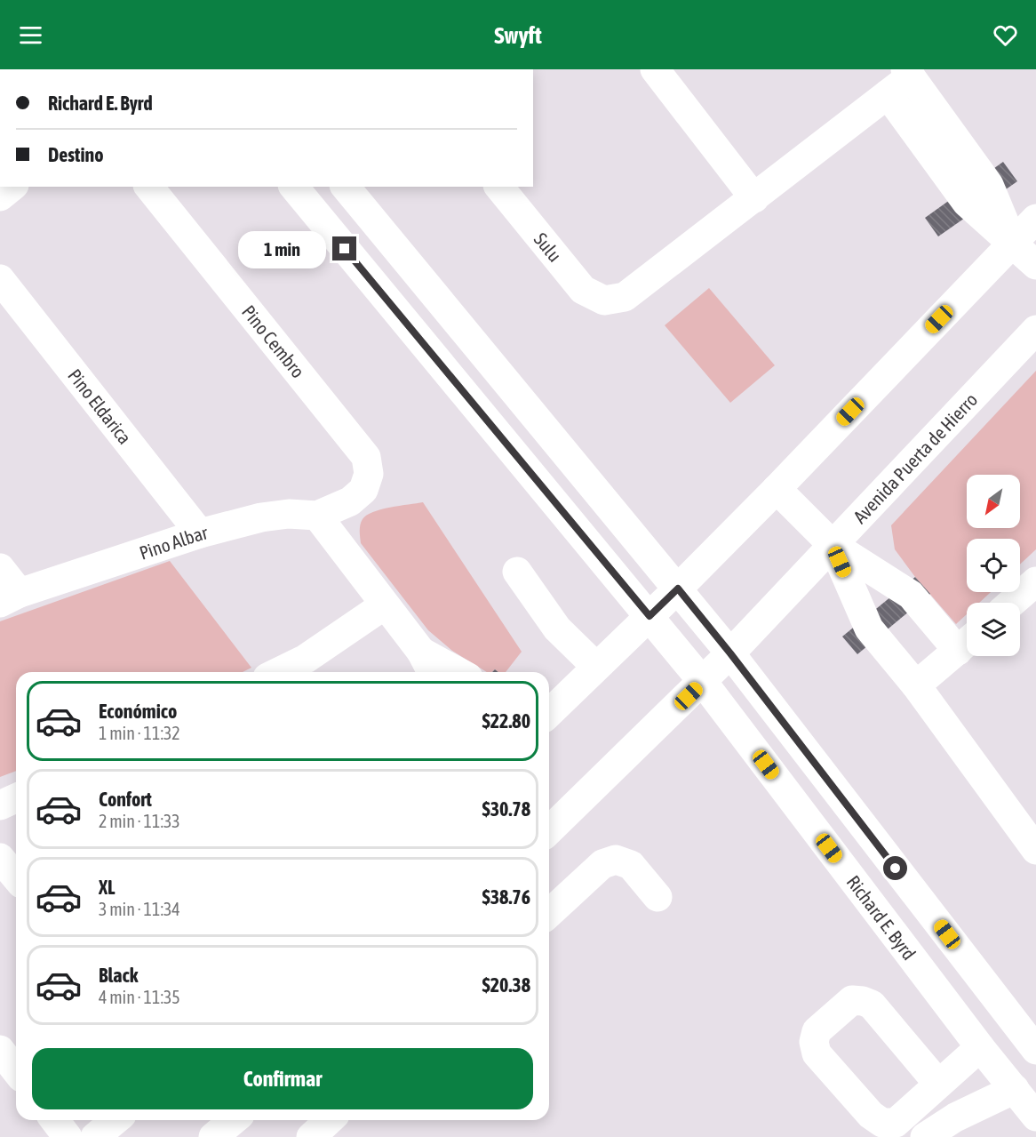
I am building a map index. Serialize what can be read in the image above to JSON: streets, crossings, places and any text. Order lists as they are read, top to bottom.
{
  "streets": {
    "street": [
      "Sulu",
      "Pino Cembro",
      "Pino Eldarica",
      "Avenida Puerta de Hierro",
      "Pino Albar",
      "Richard E. Byrd"
    ]
  },
  "crossings": [
    ["Pino Cembro", "Pino Albar"],
    ["Pino Eldarica", "Pino Albar"],
    ["Avenida Puerta de Hierro", "Richard E. Byrd"]
  ],
  "north": "bottom left",
  "page": {
    "header": "Swyft",
    "banner": ["Richard E. Byrd", "Destino"],
    "bubble": "1 min",
    "list": [
      {
        "name": "Económico",
        "note": "1 min · 11:32",
        "value": "$22.80"
      },
      {
        "name": "Confort",
        "note": "2 min · 11:33",
        "value": "$30.78"
      },
      {
        "name": "XL",
        "note": "3 min · 11:34",
        "value": "$38.76"
      },
      {
        "name": "Black",
        "note": "4 min · 11:35",
        "value": "$20.38"
      }
    ],
    "buttons": "Confirmar"
  }
}
